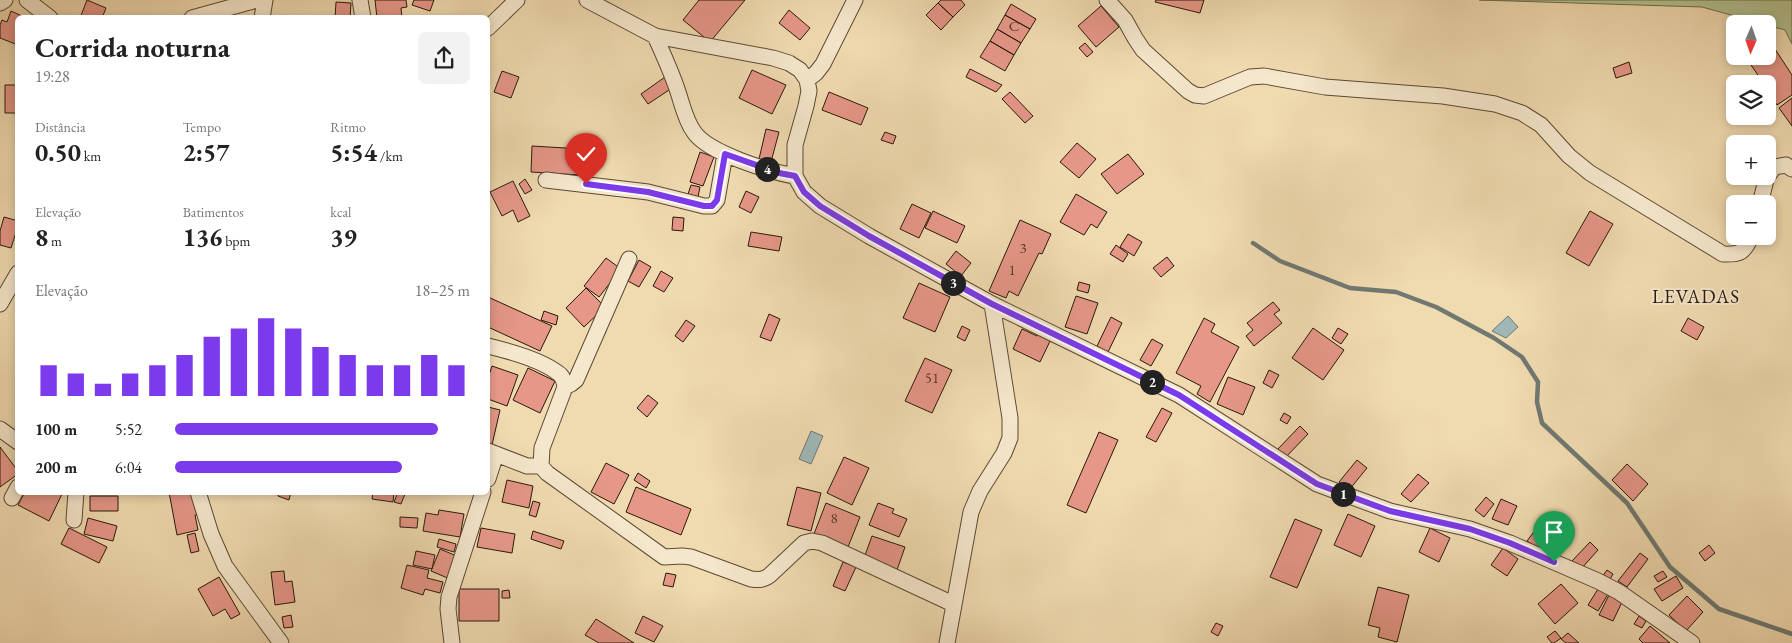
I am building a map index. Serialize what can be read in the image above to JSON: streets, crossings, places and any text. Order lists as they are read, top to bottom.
{
  "districts": ["LEVADAS"],
  "house_numbers": [
    "C",
    "3",
    "1",
    "51",
    "8"
  ],
  "north": "bottom",
  "page": {
    "map_buttons": ["+", "−"],
    "heading": ["Corrida noturna", "19:28"],
    "stats": [
      ["Distância", "0.50 km"],
      ["Tempo", "2:57"],
      ["Ritmo", "5:54 /km"],
      ["Elevação", "8 m"],
      ["Batimentos", "136 bpm"],
      ["kcal", "39"]
    ],
    "pins": [
      "4",
      "3",
      "2",
      "1"
    ],
    "chart": ["Elevação", "18–25 m"],
    "list": [
      {
        "name": "100 m",
        "note": "5:52"
      },
      {
        "name": "200 m",
        "note": "6:04"
      }
    ]
  }
}
